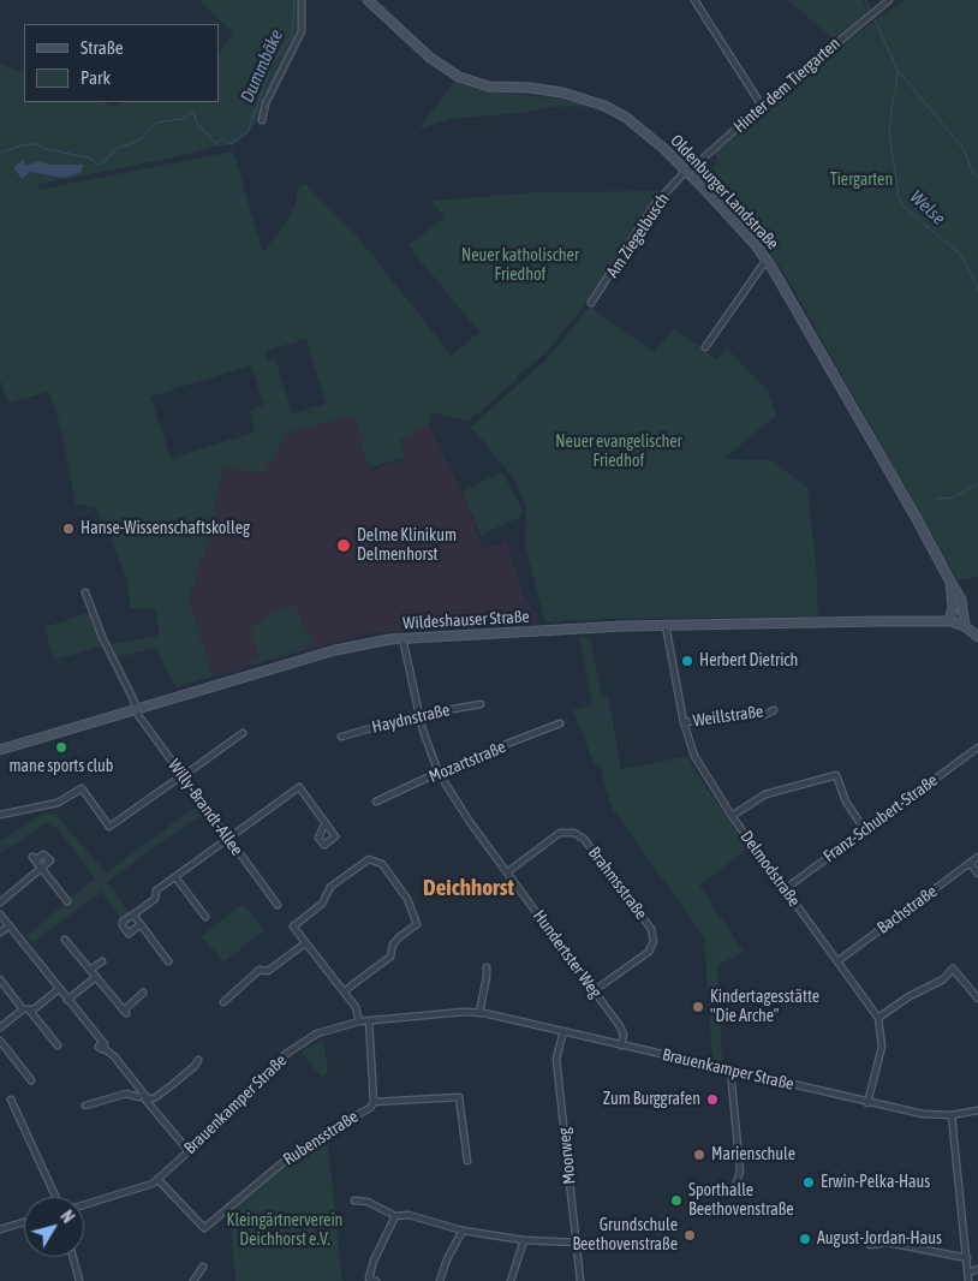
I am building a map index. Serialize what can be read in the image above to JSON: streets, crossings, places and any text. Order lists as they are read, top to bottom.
{
  "streets": {
    "main road": ["Oldenburger Landstraße", "Wildeshauser Straße"],
    "street": [
      "Hinter dem Tiergarten",
      "Am Ziegelbusch",
      "Weillstraße",
      "Haydnstraße",
      "Mozartstraße",
      "Willy-Brandt-Allee",
      "Franz-Schubert-Straße",
      "Delmodstraße",
      "Brahmsstraße",
      "Bachstraße",
      "Hundertster Weg",
      "Brauenkamper Straße",
      "Rubensstraße",
      "Moorweg"
    ]
  },
  "crossings": [
    ["Hinter dem Tiergarten", "Oldenburger Landstraße"],
    ["Hinter dem Tiergarten", "Am Ziegelbusch"],
    ["Oldenburger Landstraße", "Am Ziegelbusch"],
    ["Oldenburger Landstraße", "Wildeshauser Straße"],
    ["Wildeshauser Straße", "Willy-Brandt-Allee"],
    ["Wildeshauser Straße", "Delmodstraße"],
    ["Wildeshauser Straße", "Hundertster Weg"],
    ["Weillstraße", "Delmodstraße"],
    ["Haydnstraße", "Hundertster Weg"],
    ["Mozartstraße", "Hundertster Weg"],
    ["Franz-Schubert-Straße", "Delmodstraße"],
    ["Delmodstraße", "Bachstraße"],
    ["Delmodstraße", "Brauenkamper Straße"],
    ["Brahmsstraße", "Hundertster Weg"],
    ["Hundertster Weg", "Brauenkamper Straße"],
    ["Brauenkamper Straße", "Rubensstraße"],
    ["Brauenkamper Straße", "Moorweg"]
  ],
  "districts": ["Deichhorst"],
  "water": ["Dummbäke", "Welse"],
  "parks": [
    "Tiergarten",
    "Neuer katholischer Friedhof",
    "Neuer evangelischer Friedhof",
    "Kleingärtnerverein Deichhorst e.V."
  ],
  "places": [
    "Hanse-Wissenschaftskolleg",
    "Delme Klinikum Delmenhorst",
    "Herbert Dietrich",
    "mane sports club",
    "Kindertagesstätte \"Die Arche\"",
    "Zum Burggrafen",
    "Marienschule",
    "Erwin-Pelka-Haus",
    "Sporthalle Beethovenstraße",
    "Grundschule Beethovenstraße",
    "August-Jordan-Haus"
  ],
  "legend": ["Straße", "Park"],
  "north": "top right"
}
